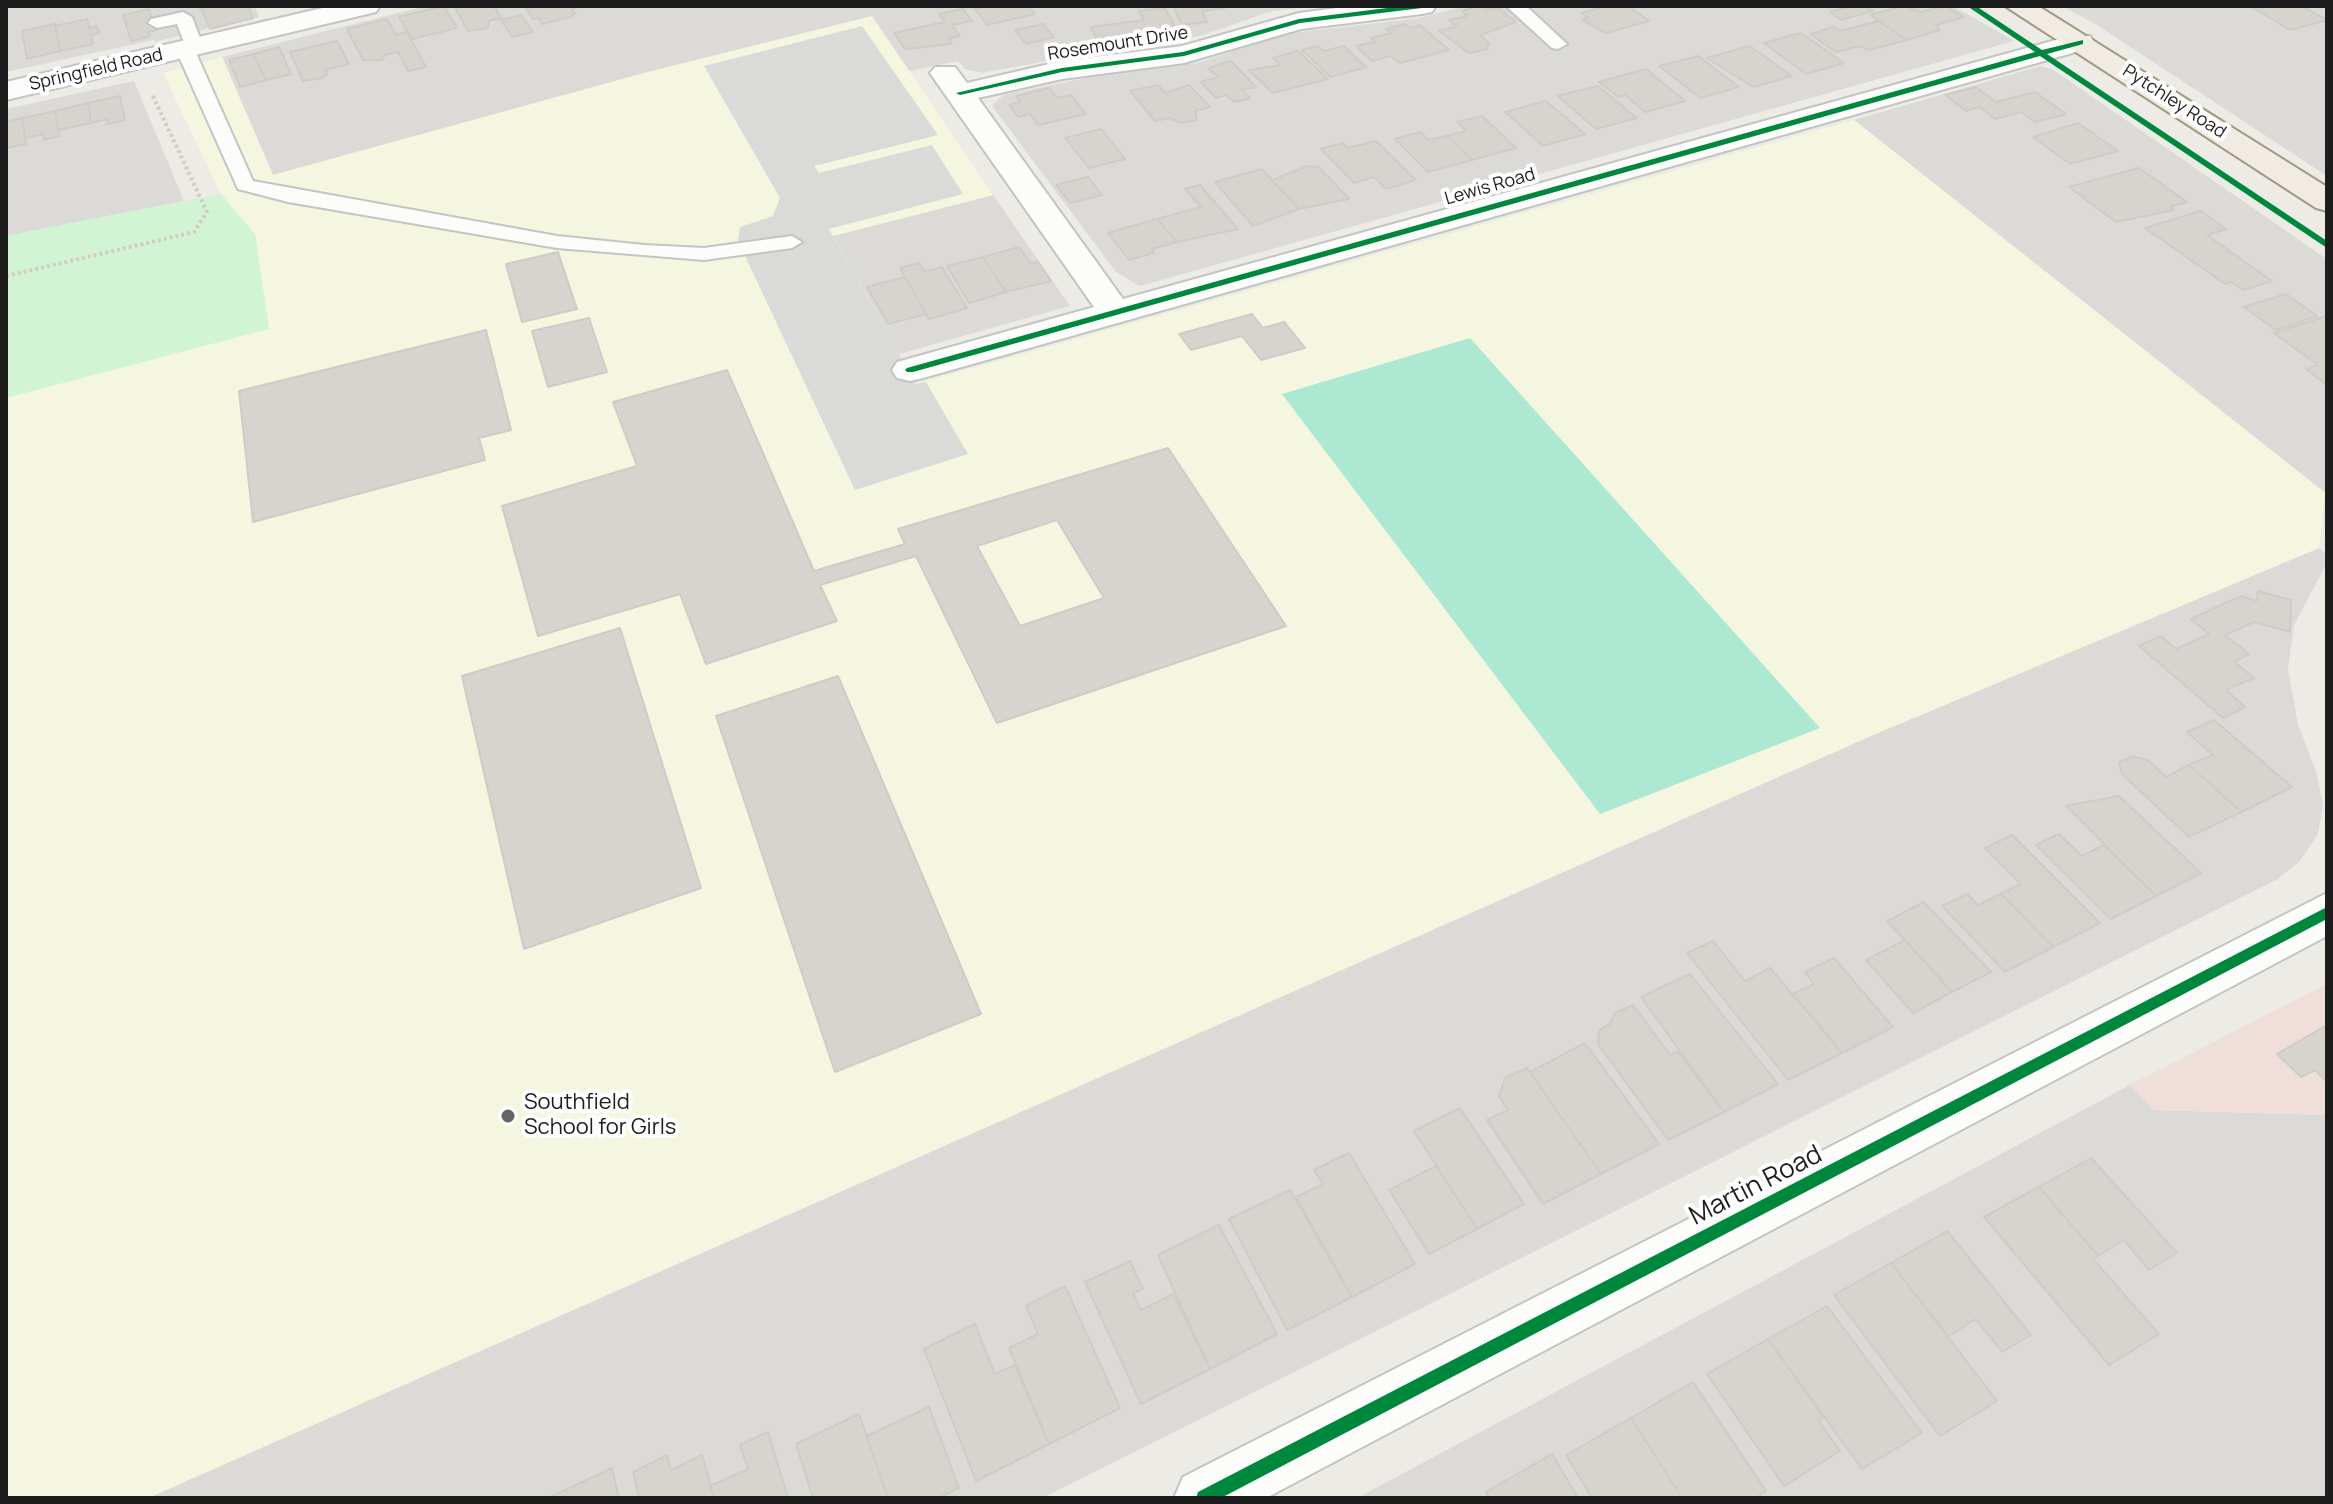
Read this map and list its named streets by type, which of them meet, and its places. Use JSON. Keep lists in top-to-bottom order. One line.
{"streets":{"main road":["Pytchley Road"],"street":["Rosemount Drive","Springfield Road","Lewis Road","Martin Road"]},"crossings":[["Rosemount Drive","Lewis Road"],["Pytchley Road","Lewis Road"]],"places":["Southfield School for Girls"]}
